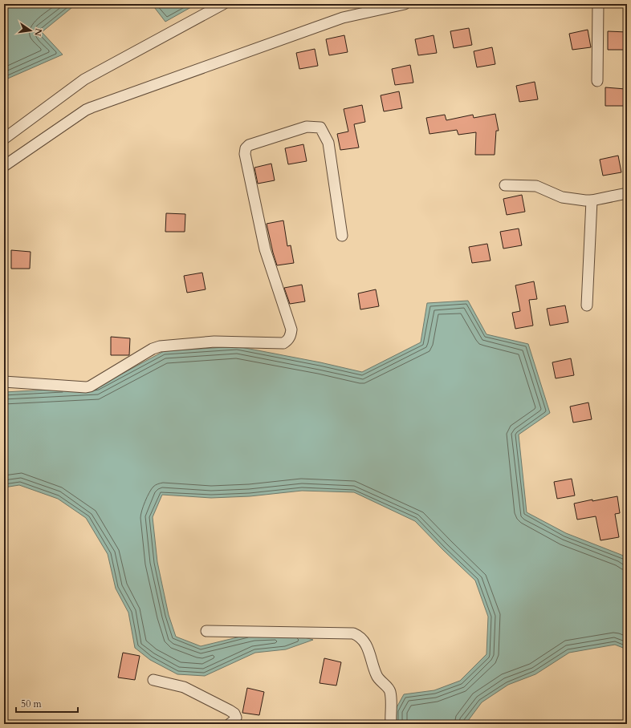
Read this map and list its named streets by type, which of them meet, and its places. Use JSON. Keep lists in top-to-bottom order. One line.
{"scale_bar":"50 m","north":"right"}
